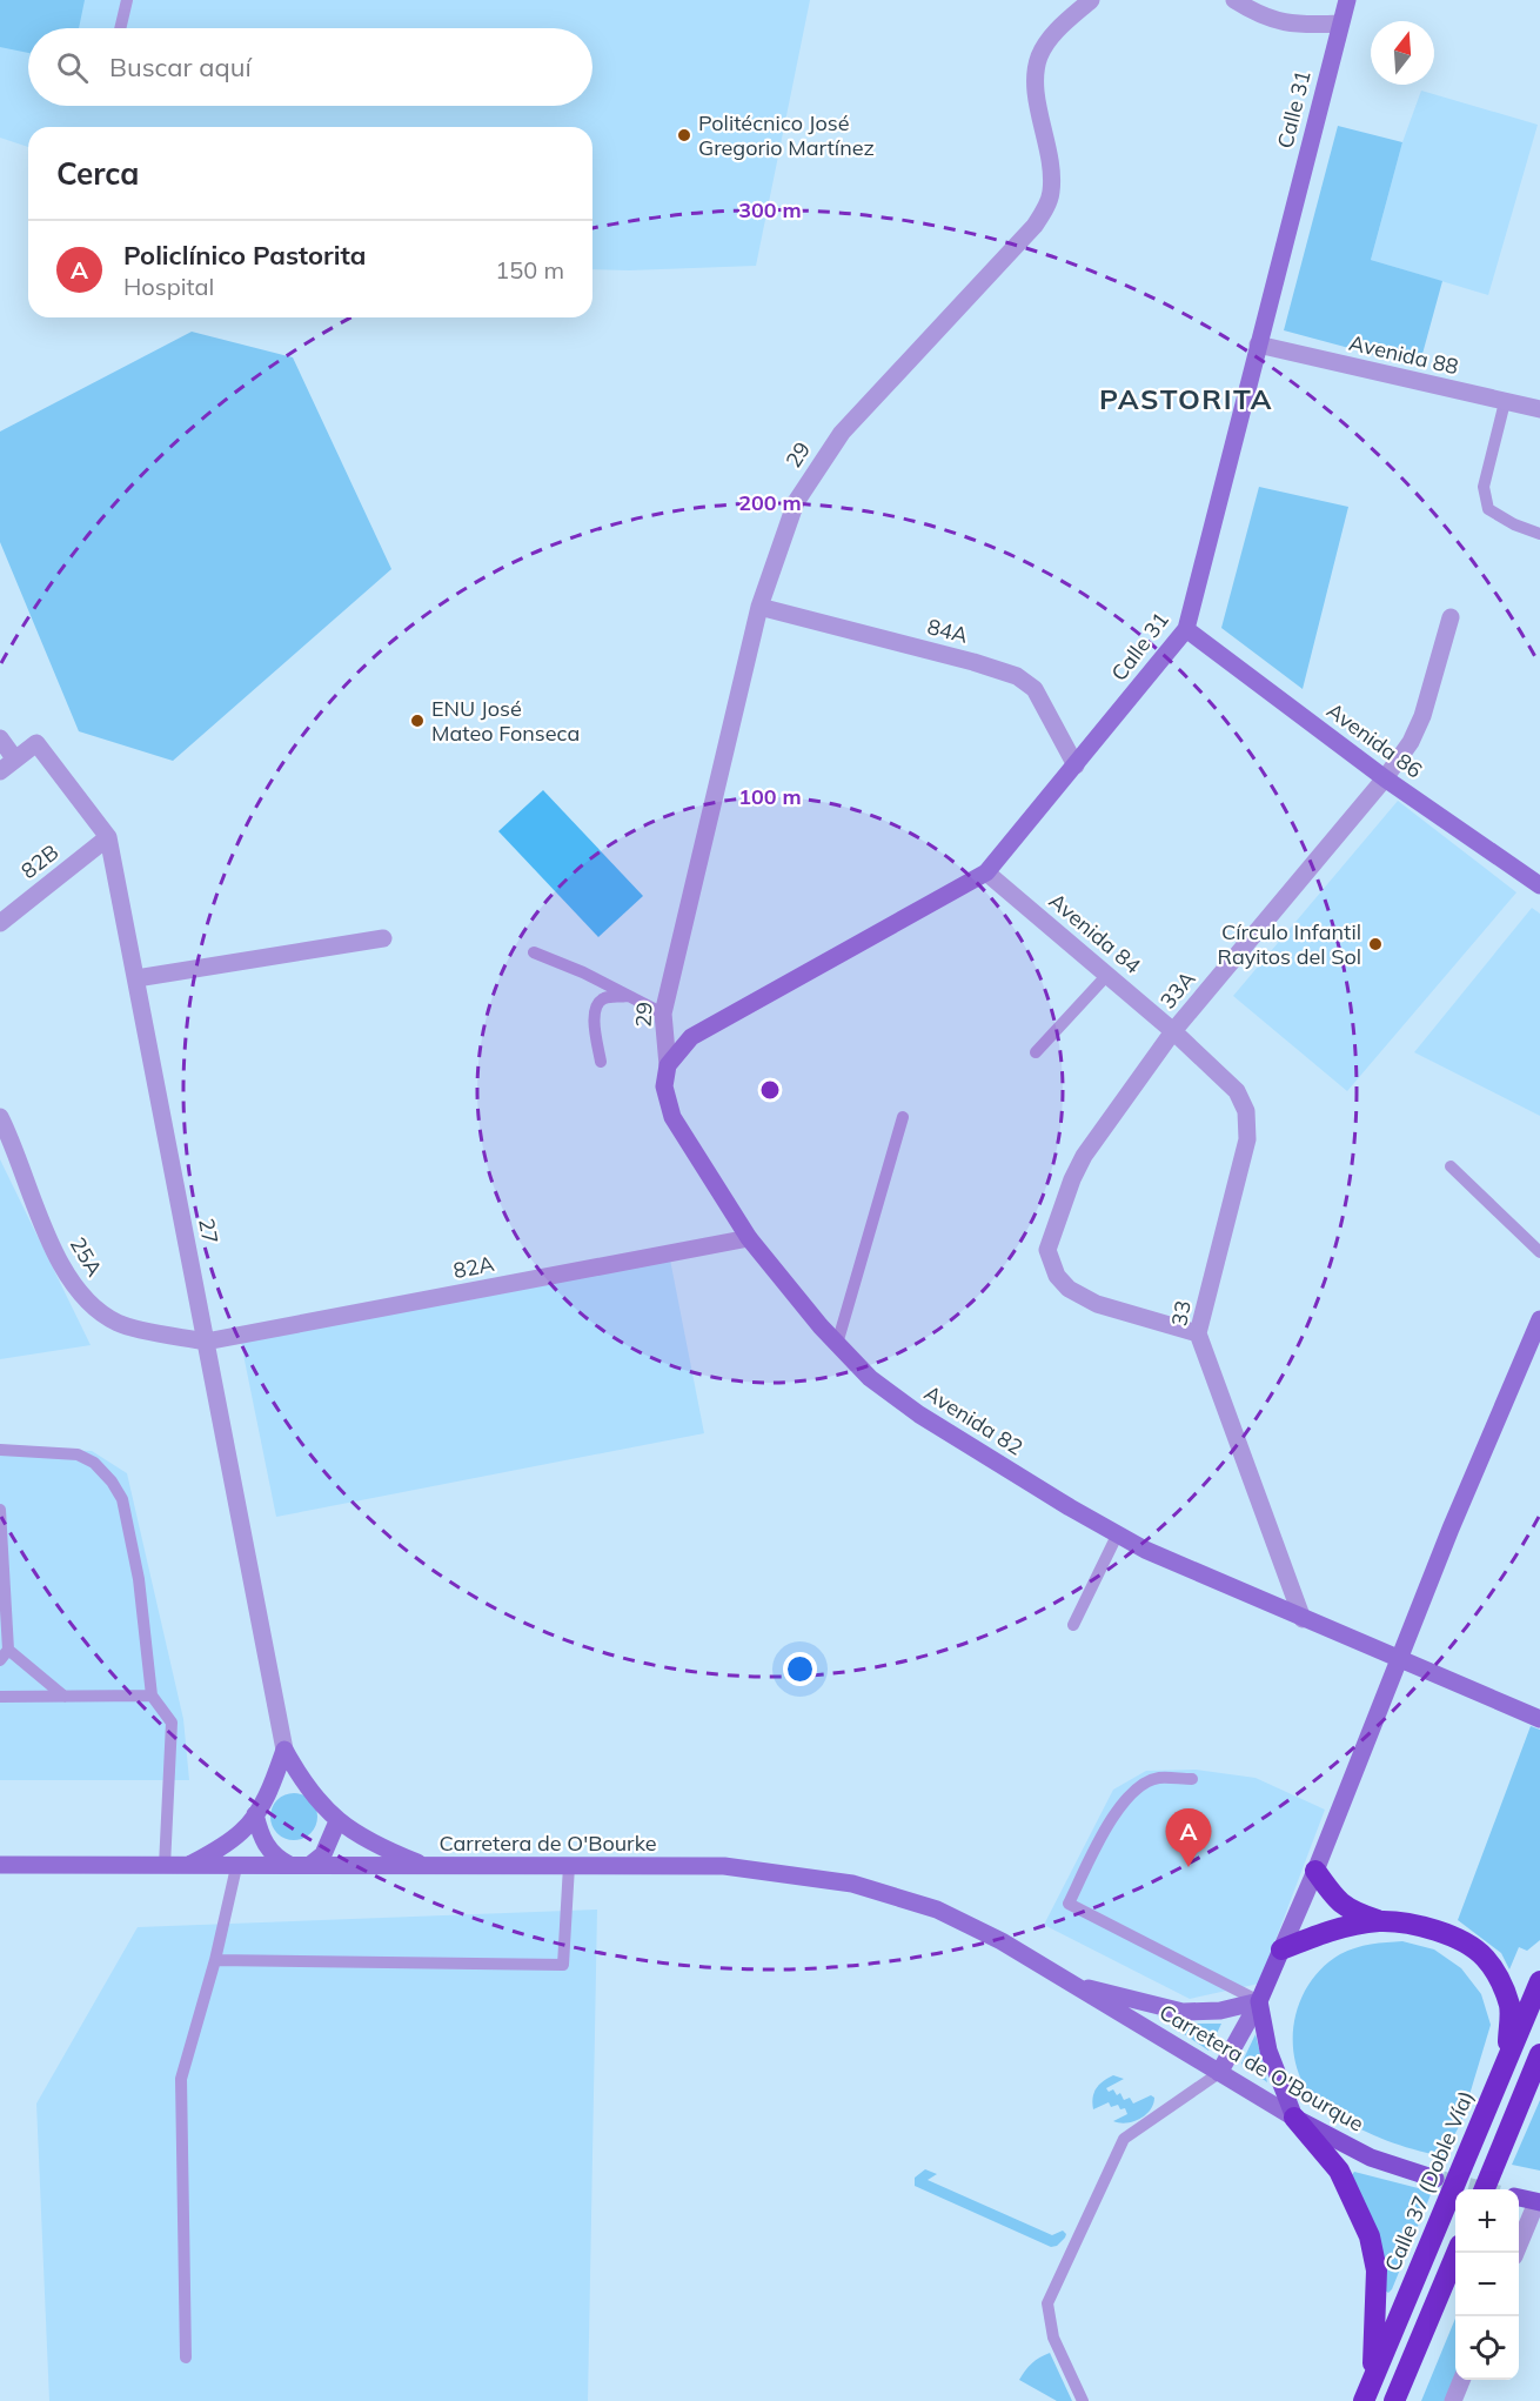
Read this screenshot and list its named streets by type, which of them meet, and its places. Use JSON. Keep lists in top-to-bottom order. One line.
{"streets":{"highway":["Calle 37 (Doble Vía)"],"main road":["Carretera de O'Bourque"],"street":["Calle 31","Avenida 88","29","84A","Avenida 86","82B","Avenida 84","33A","27","25A","82A","33","Avenida 82","Carretera de O'Bourke"]},"crossings":[["Calle 31","Avenida 88"],["Calle 31","29"],["Calle 31","84A"],["Calle 31","Avenida 86"],["Calle 31","Avenida 84"],["Calle 31","Avenida 82"],["29","84A"],["29","Avenida 82"],["Avenida 86","33A"],["82B","27"],["Avenida 84","33A"],["Avenida 84","33"],["33A","33"],["27","25A"],["27","82A"],["25A","82A"],["82A","Avenida 82"],["33","Avenida 82"],["Carretera de O'Bourke","Carretera de O'Bourque"]],"districts":["PASTORITA"],"places":["Politécnico José Gregorio Martínez","ENU José Mateo Fonseca","Círculo Infantil Rayitos del Sol"],"north":"top","page":{"search":"Buscar aquí","heading":"Cerca","list":[{"mark":"A","name":"Policlínico Pastorita","note":"Hospital","value":"150 m"}],"pins":"A","map_buttons":["+","−"]},"rings":["300 m","200 m","100 m"]}
